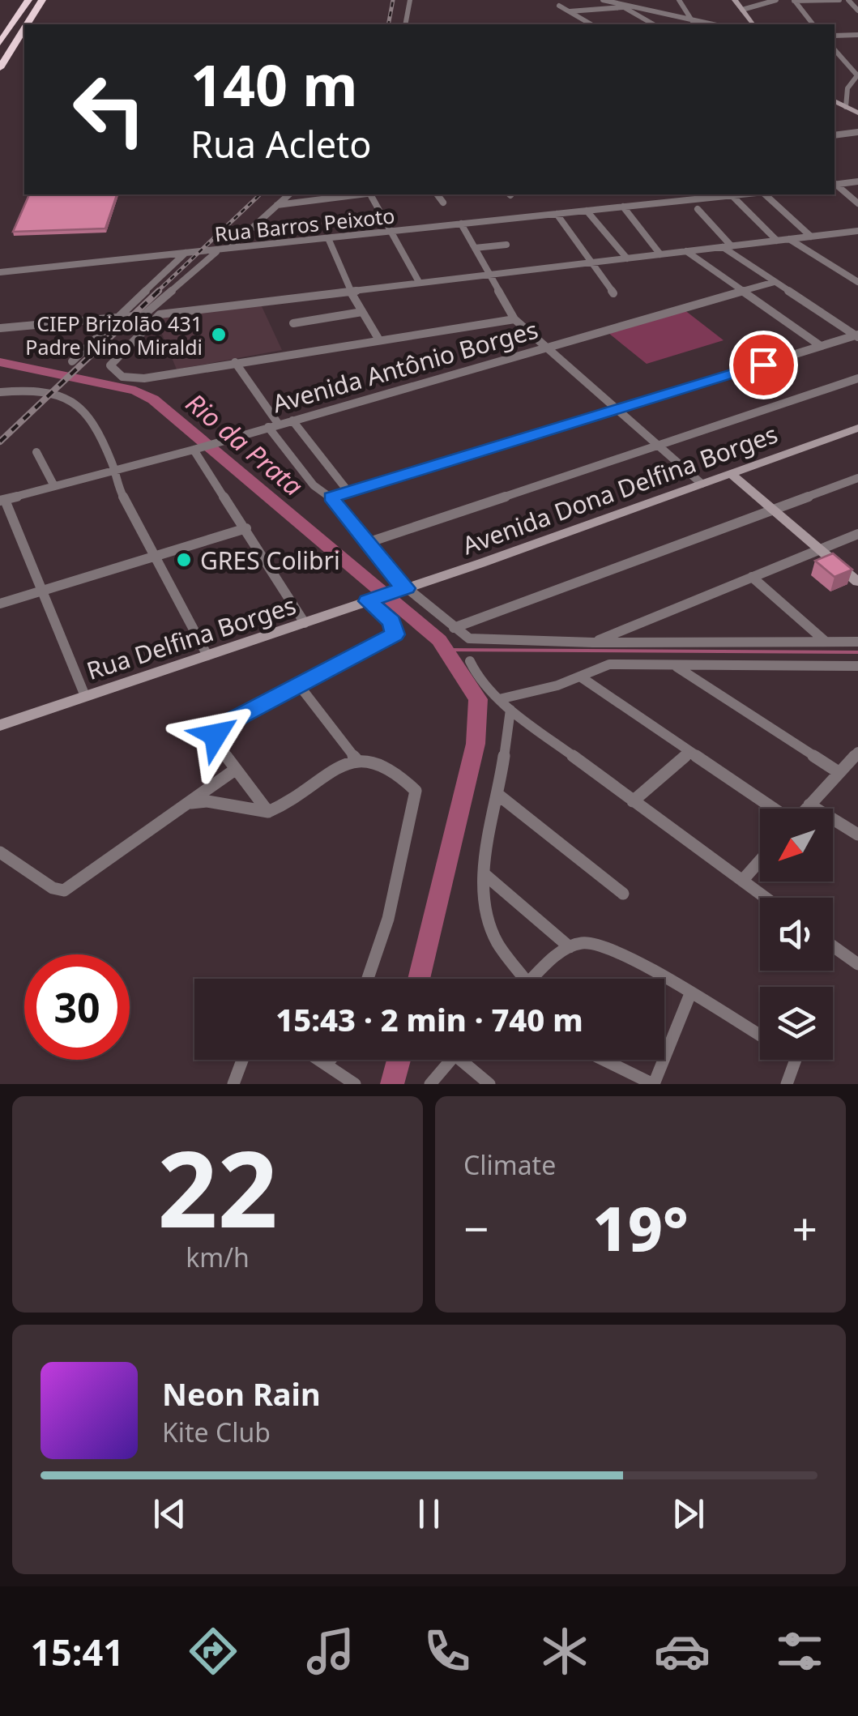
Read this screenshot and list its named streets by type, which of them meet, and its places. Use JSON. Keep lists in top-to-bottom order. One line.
{"streets":{"street":["Rua Barros Peixoto","Avenida Antônio Borges","Avenida Dona Delfina Borges","Rua Delfina Borges"]},"crossings":[["Avenida Dona Delfina Borges","Rua Delfina Borges"]],"water":["Rio da Prata"],"places":["CIEP Brizolão 431 Padre Nino Miraldi","GRES Colibri"],"north":"bottom left","page":{"turn":["140 m","Rua Acleto"],"limit":"30","trip":"15:43 · 2 min · 740 m","tile":[["22","km/h"],"Climate"],"heat":["−","19°","+"],"song":["Neon Rain","Kite Club"],"tabs":"15:41"}}
